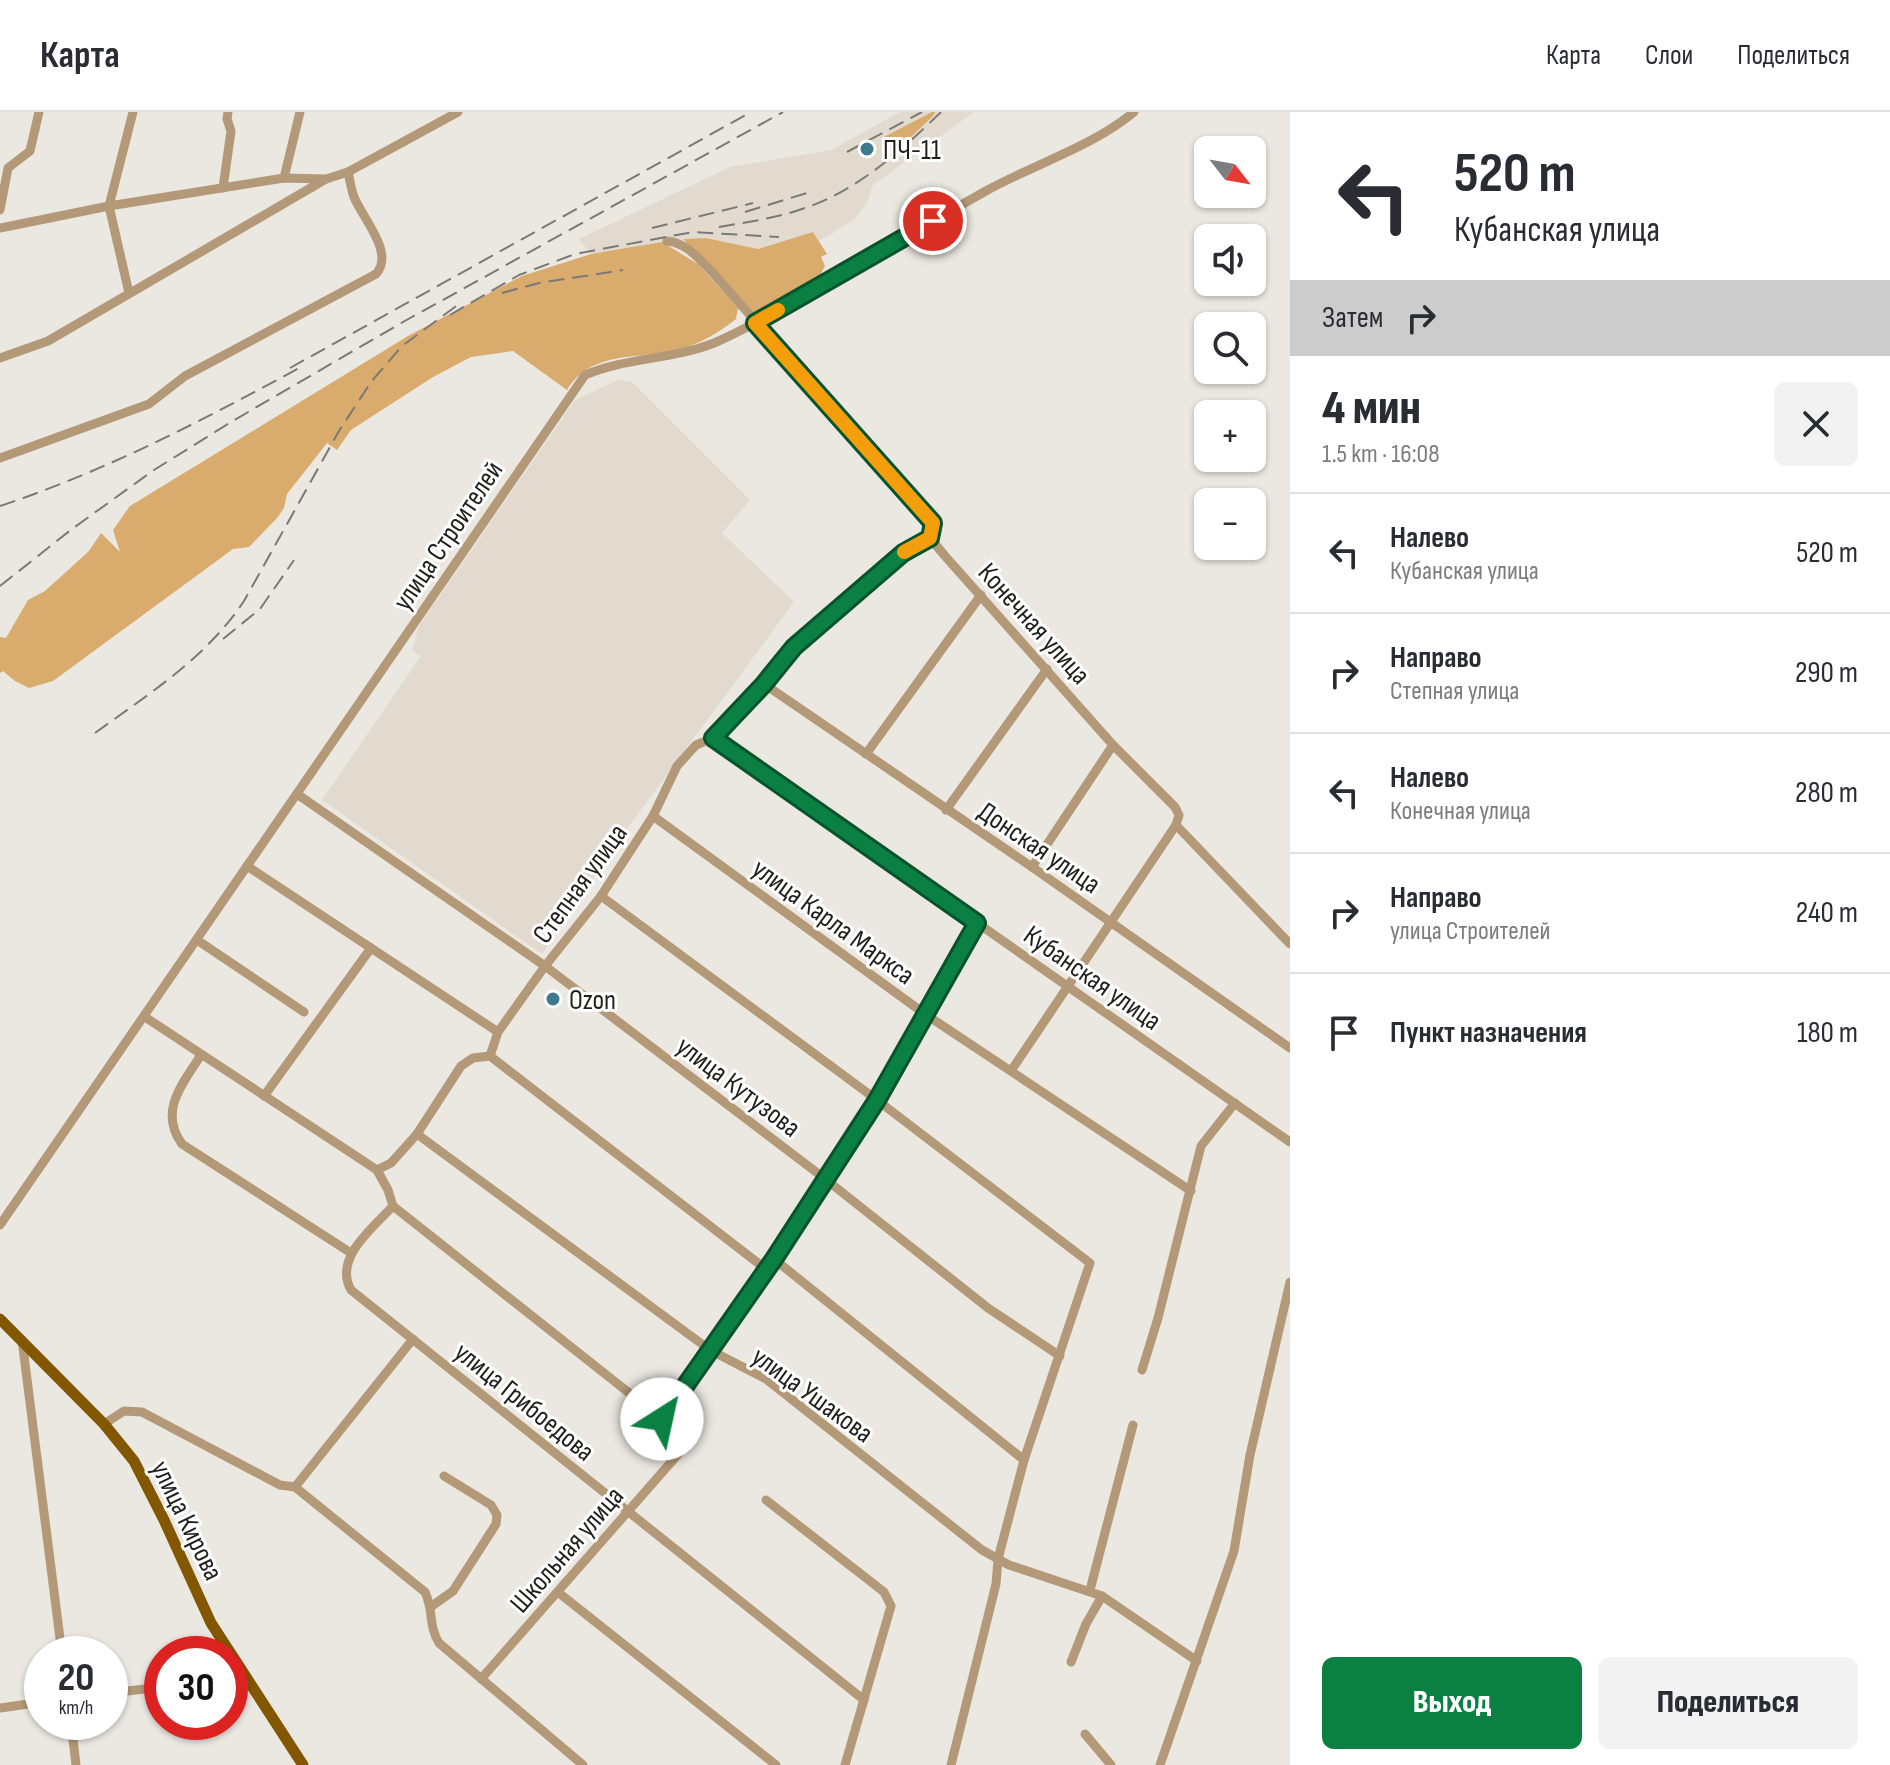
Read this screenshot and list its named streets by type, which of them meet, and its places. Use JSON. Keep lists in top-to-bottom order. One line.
{"streets":{"main road":["улица Кирова"],"street":["улица Строителей","Конечная улица","Донская улица","Степная улица","улица Карла Маркса","Кубанская улица","улица Кутузова","улица Ушакова","улица Грибоедова","Школьная улица"]},"crossings":[["улица Строителей","Конечная улица"],["улица Строителей","улица Кутузова"],["Конечная улица","Степная улица"],["Донская улица","Степная улица"],["Степная улица","улица Карла Маркса"],["Степная улица","Кубанская улица"],["Степная улица","улица Кутузова"],["улица Грибоедова","Школьная улица"]],"places":["ПЧ-11","Ozon"],"north":"bottom right","page":{"header":"Карта","nav":["Карта","Слои","Поделиться"],"turn":["520 m","Кубанская улица"],"map_buttons":["+","−"],"then":"Затем","heading":["4 мин","1.5 km · 16:08"],"list":[{"name":"Налево","note":"Кубанская улица","value":"520 m"},{"name":"Направо","note":"Степная улица","value":"290 m"},{"name":"Налево","note":"Конечная улица","value":"280 m"},{"name":"Направо","note":"улица Строителей","value":"240 m"},{"name":"Пункт назначения","value":"180 m"}],"speed":"20 km/h","limit":"30","buttons":["Выход","Поделиться"]}}
